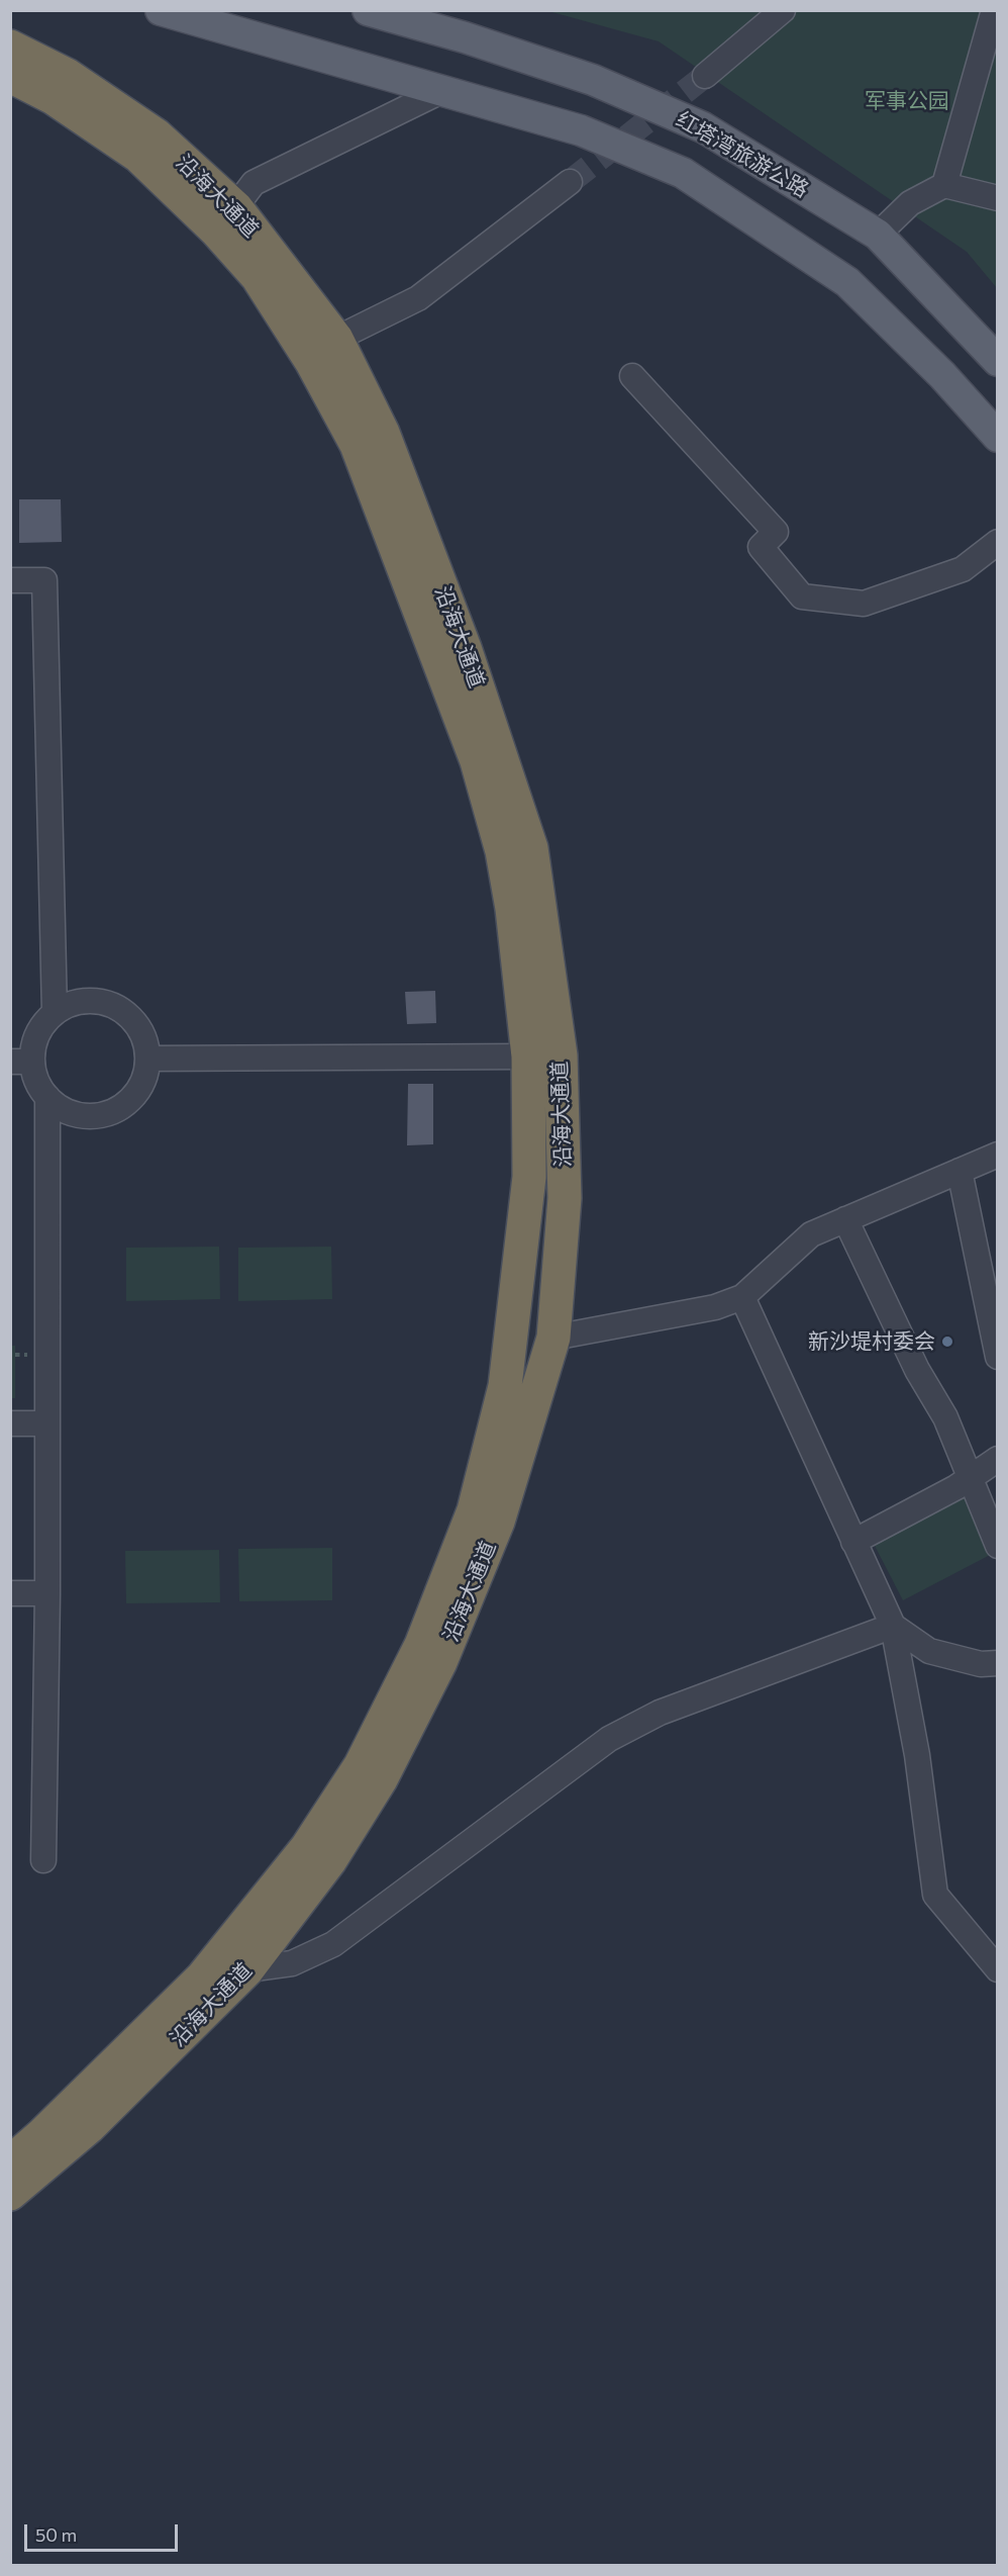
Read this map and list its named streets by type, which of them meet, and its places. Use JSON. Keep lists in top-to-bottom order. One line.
{"streets":{"highway":["沿海大通道"],"main road":["红塔湾旅游公路"]},"parks":["军事公园"],"places":["新沙堤村委会"],"scale_bar":"50 m"}
